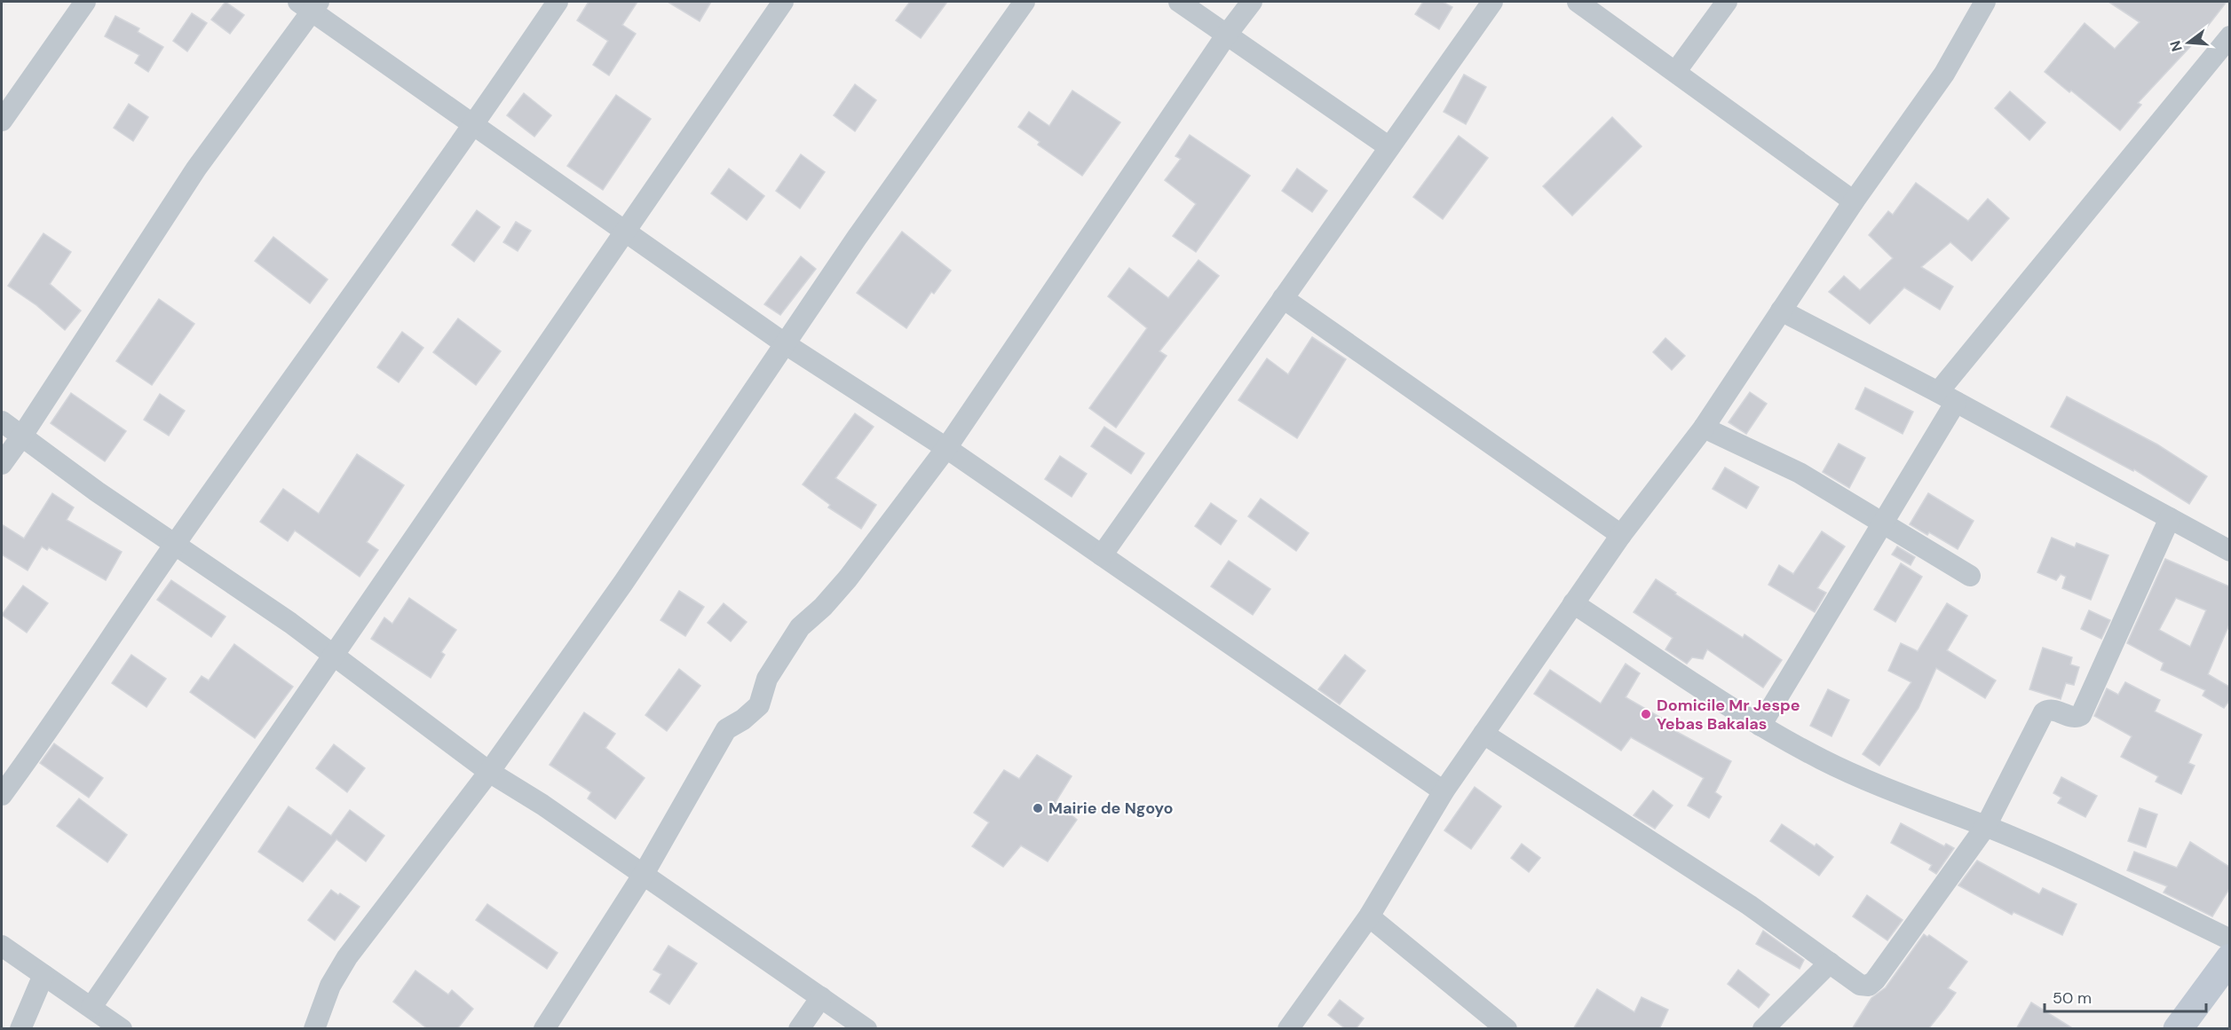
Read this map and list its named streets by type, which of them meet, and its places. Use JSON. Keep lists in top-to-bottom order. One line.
{"places":["Domicile Mr Jespe Yebas Bakalas","Mairie de Ngoyo"],"scale_bar":"50 m","north":"left"}
